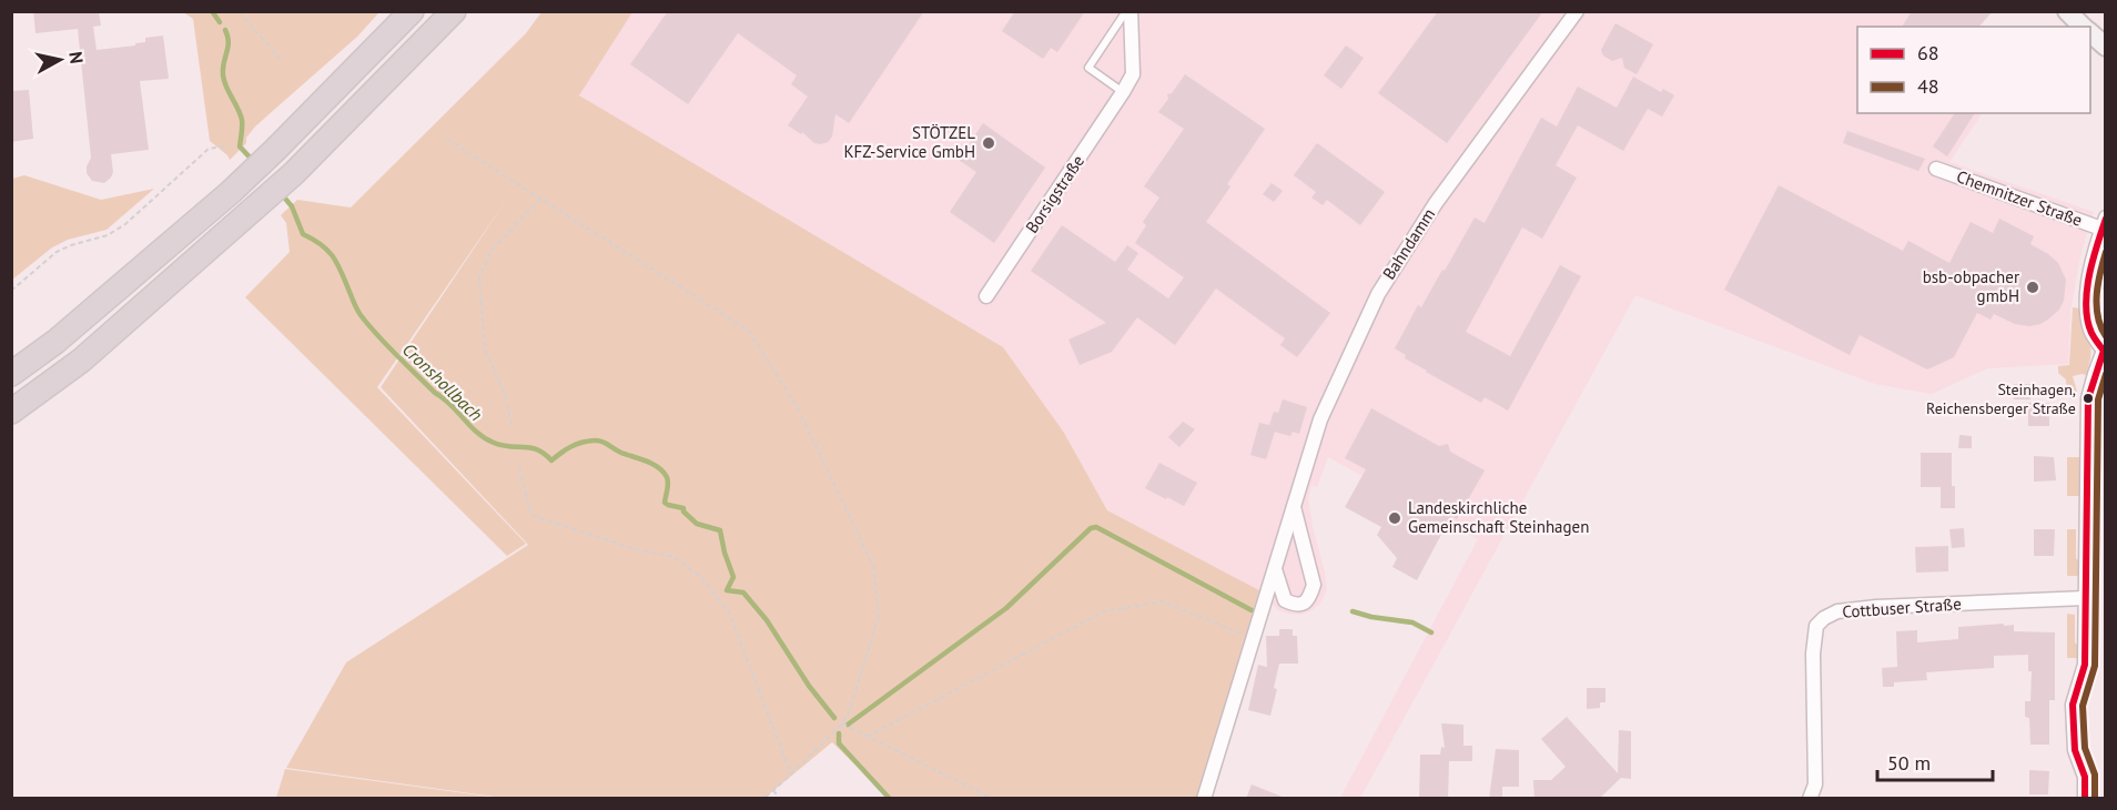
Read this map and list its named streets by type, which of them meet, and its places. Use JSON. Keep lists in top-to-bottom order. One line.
{"streets":{"street":["Borsigstraße","Chemnitzer Straße","Bahndamm","Cottbuser Straße"]},"water":["Cronshollbach"],"places":["STÖTZEL KFZ-Service GmbH","bsb-obpacher gmbH","Steinhagen, Reichensberger Straße","Landeskirchliche Gemeinschaft Steinhagen"],"lines":["transit line 68","transit line 48"],"legend":["68","48"],"scale_bar":"50 m","north":"right"}
